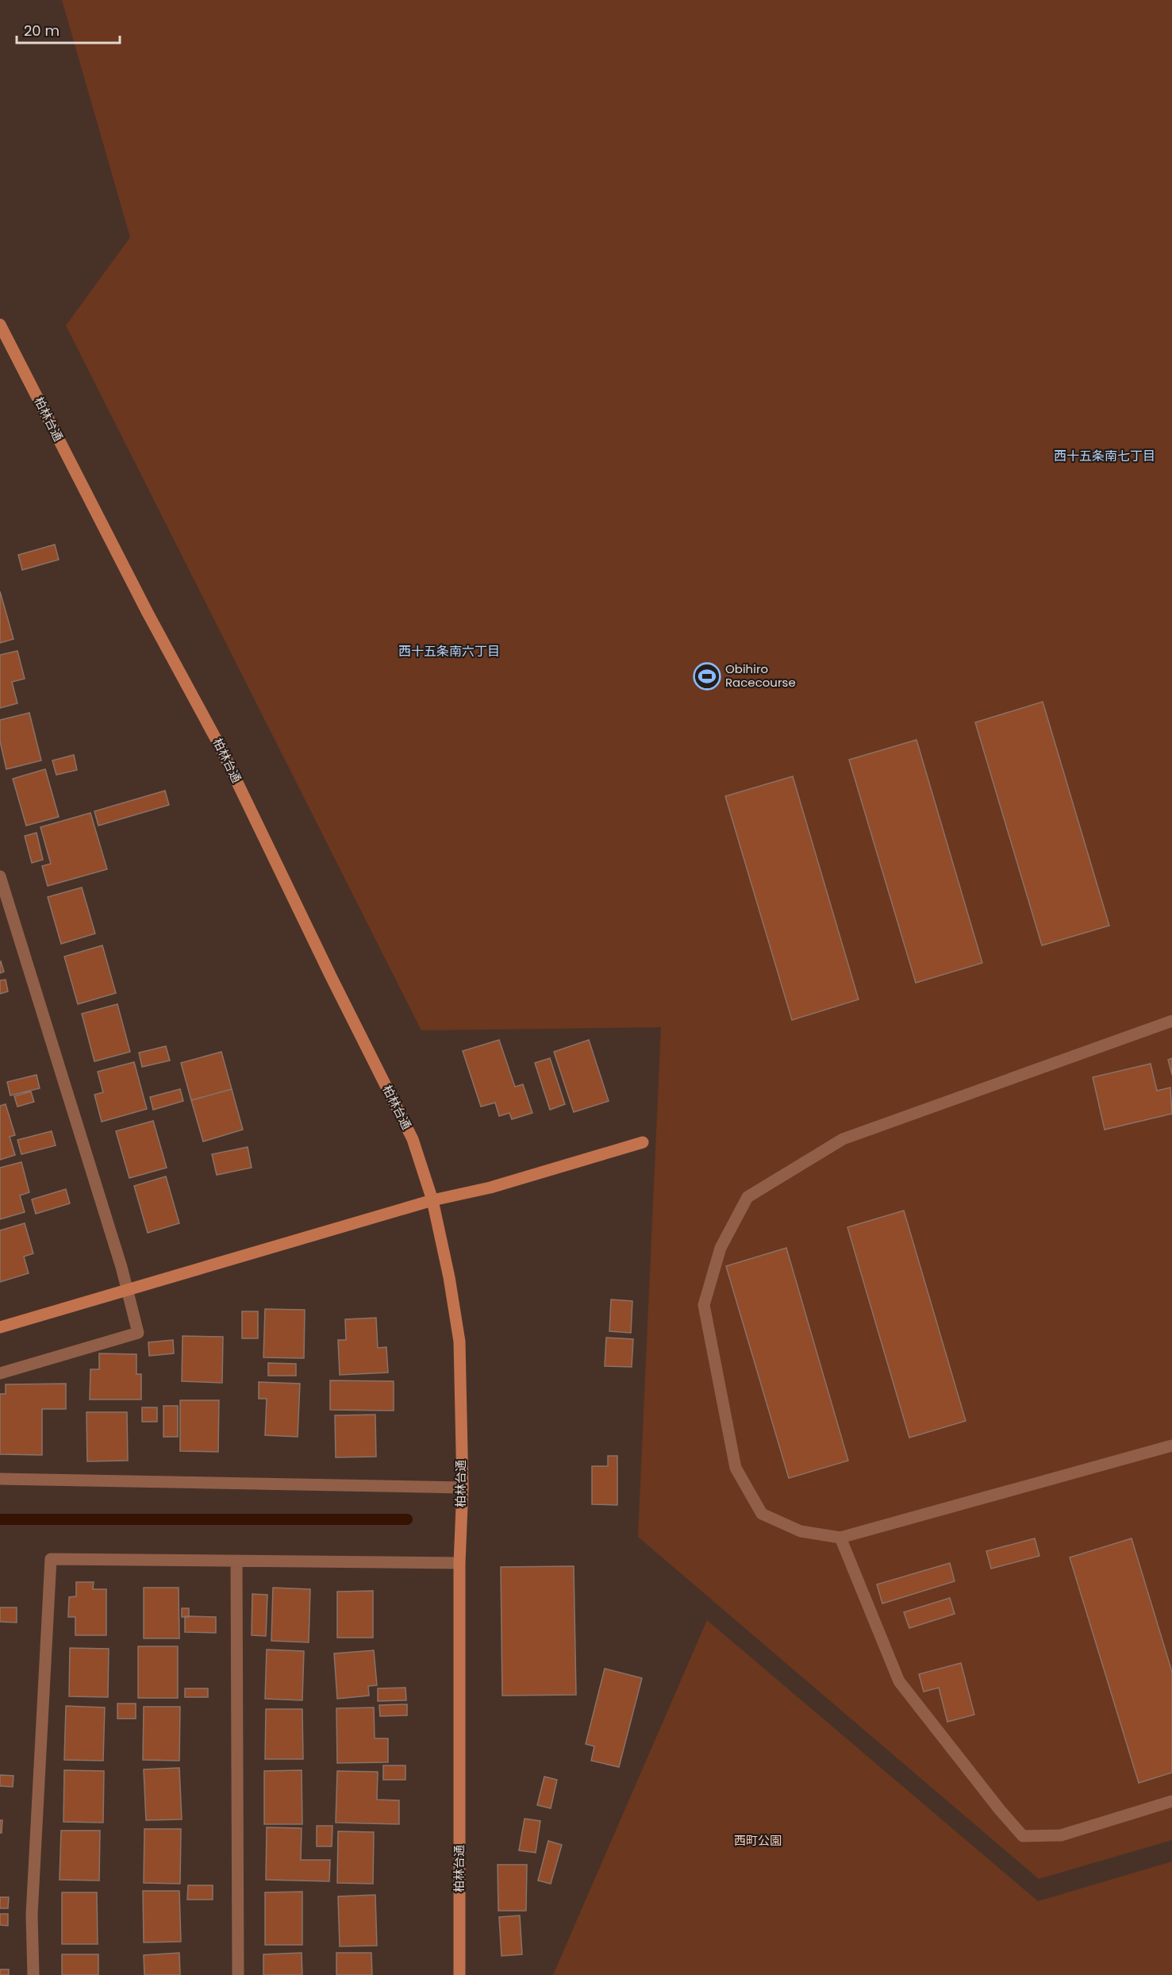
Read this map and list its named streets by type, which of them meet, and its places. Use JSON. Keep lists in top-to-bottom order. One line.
{"streets":{"street":["柏林台通"]},"districts":["西十五条南七丁目","西十五条南六丁目"],"parks":["西町公園"],"places":{"sports":["Obihiro Racecourse"]},"scale_bar":"20 m"}
